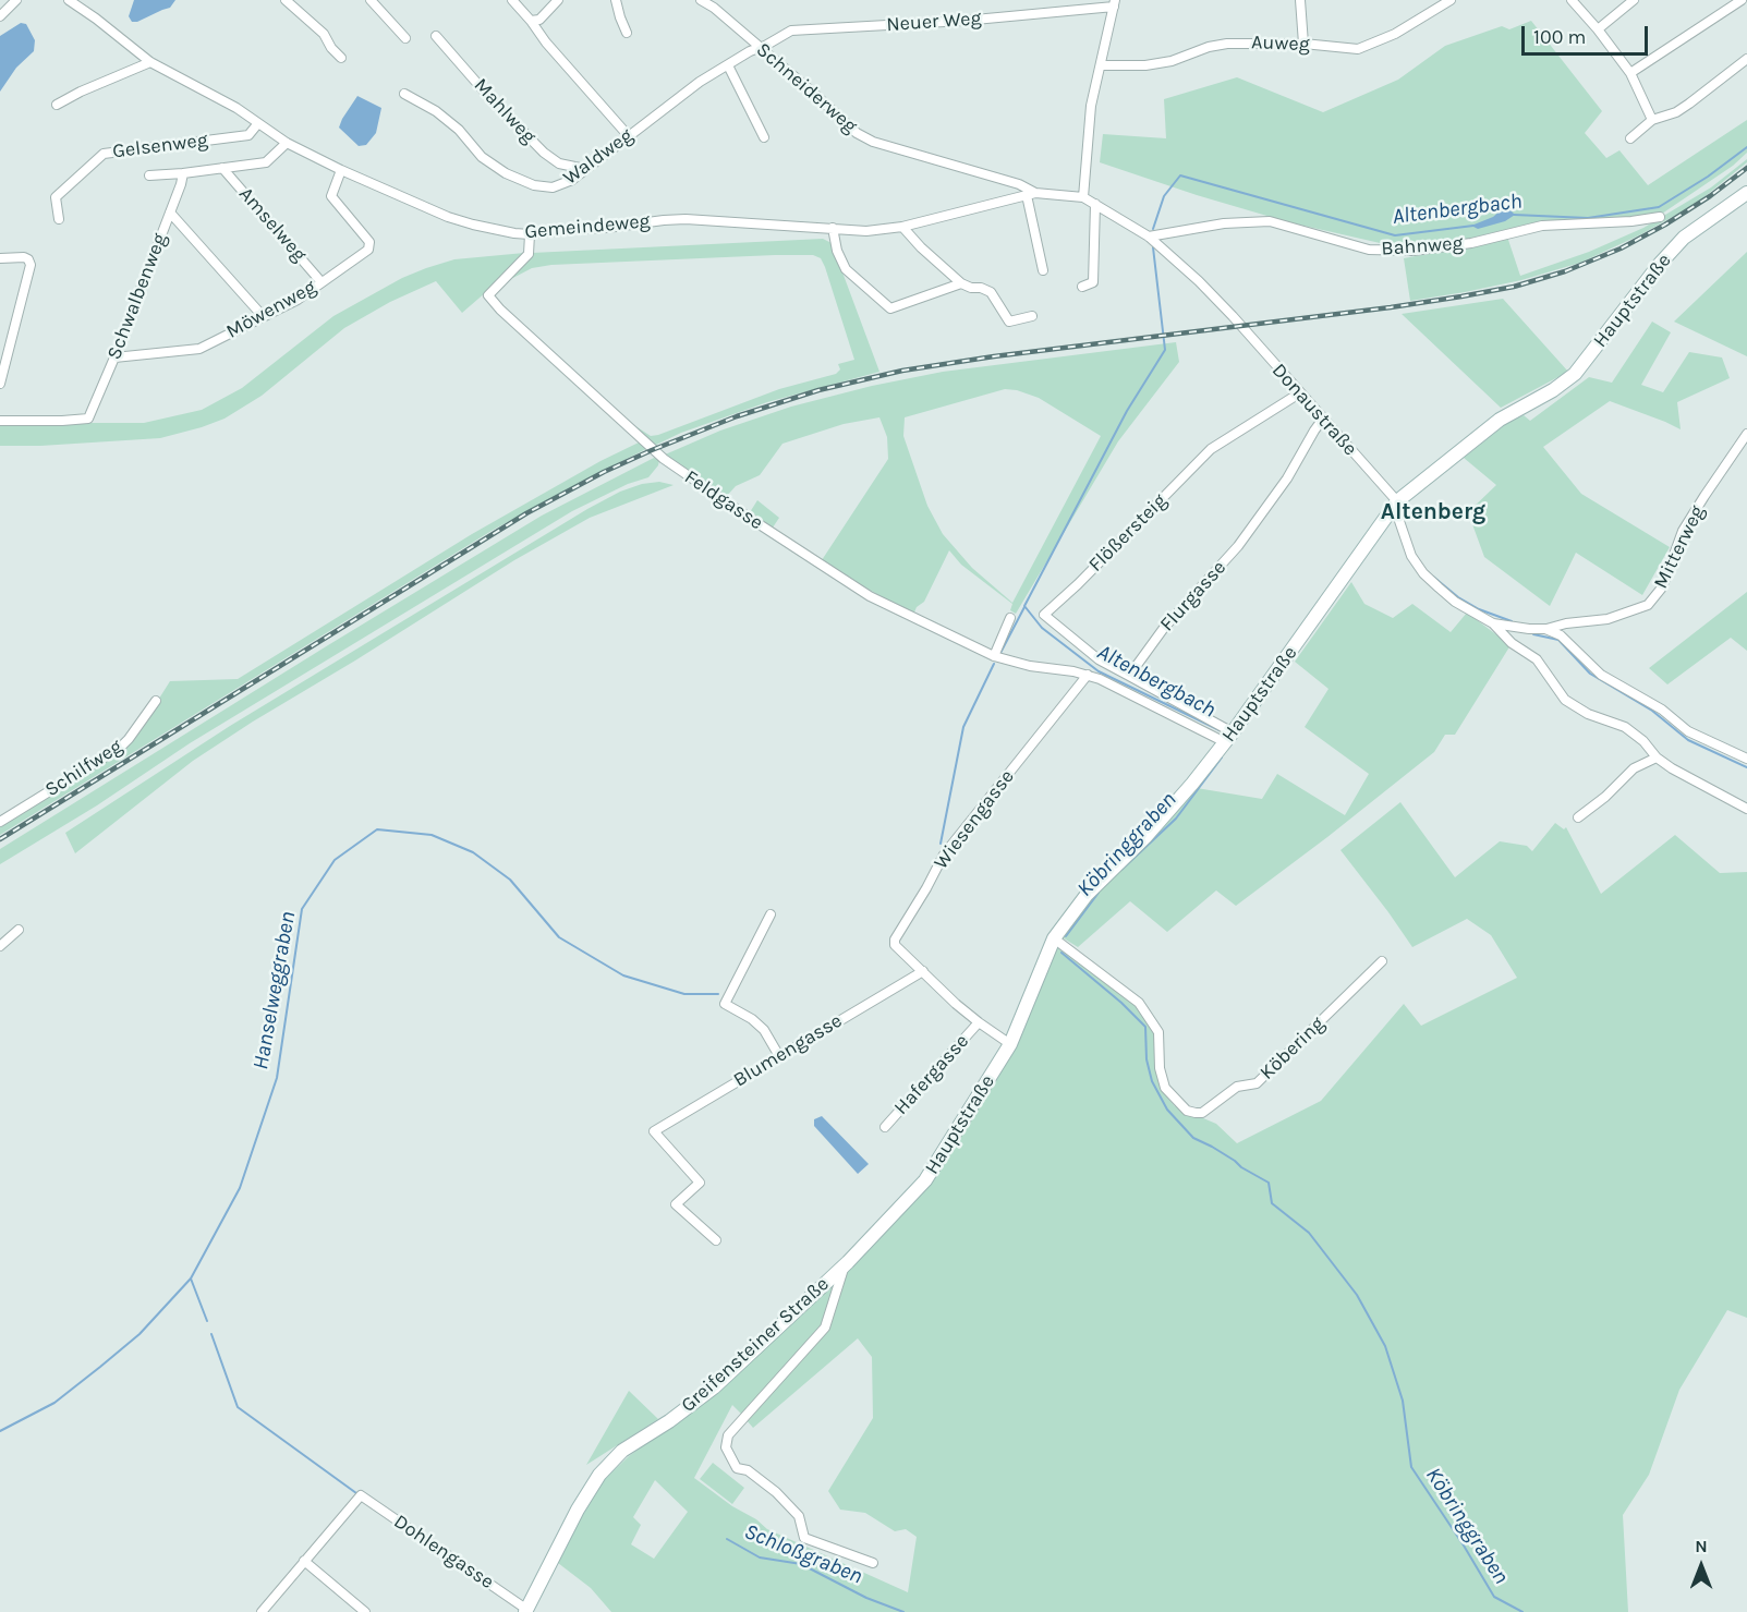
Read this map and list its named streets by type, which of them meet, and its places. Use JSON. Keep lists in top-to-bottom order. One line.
{"streets":{"main road":["Hauptstraße","Greifensteiner Straße"],"street":["Neuer Weg","Auweg","Schneiderweg","Mahlweg","Gelsenweg","Waldweg","Amselweg","Gemeindeweg","Bahnweg","Schwalbenweg","Möwenweg","Donaustraße","Feldgasse","Flößersteig","Mitterweg","Flurgasse","Schilfweg","Wiesengasse","Köbering","Blumengasse","Hafergasse","Dohlengasse"]},"crossings":[["Neuer Weg","Schneiderweg"],["Neuer Weg","Waldweg"],["Schneiderweg","Waldweg"],["Schneiderweg","Gemeindeweg"],["Mahlweg","Waldweg"],["Gelsenweg","Gemeindeweg"],["Amselweg","Möwenweg"],["Gemeindeweg","Bahnweg"],["Gemeindeweg","Möwenweg"],["Gemeindeweg","Donaustraße"],["Gemeindeweg","Feldgasse"],["Bahnweg","Donaustraße"],["Schwalbenweg","Möwenweg"],["Hauptstraße","Donaustraße"],["Hauptstraße","Feldgasse"],["Hauptstraße","Wiesengasse"],["Hauptstraße","Köbering"],["Hauptstraße","Greifensteiner Straße"],["Donaustraße","Flößersteig"],["Donaustraße","Flurgasse"],["Feldgasse","Wiesengasse"],["Flößersteig","Flurgasse"],["Wiesengasse","Blumengasse"],["Wiesengasse","Hafergasse"],["Greifensteiner Straße","Dohlengasse"]],"districts":["Altenberg"],"water":["Altenbergbach","Köbringgraben","Hanselweggraben","Schloßgraben"],"scale_bar":"100 m","north":"top"}
